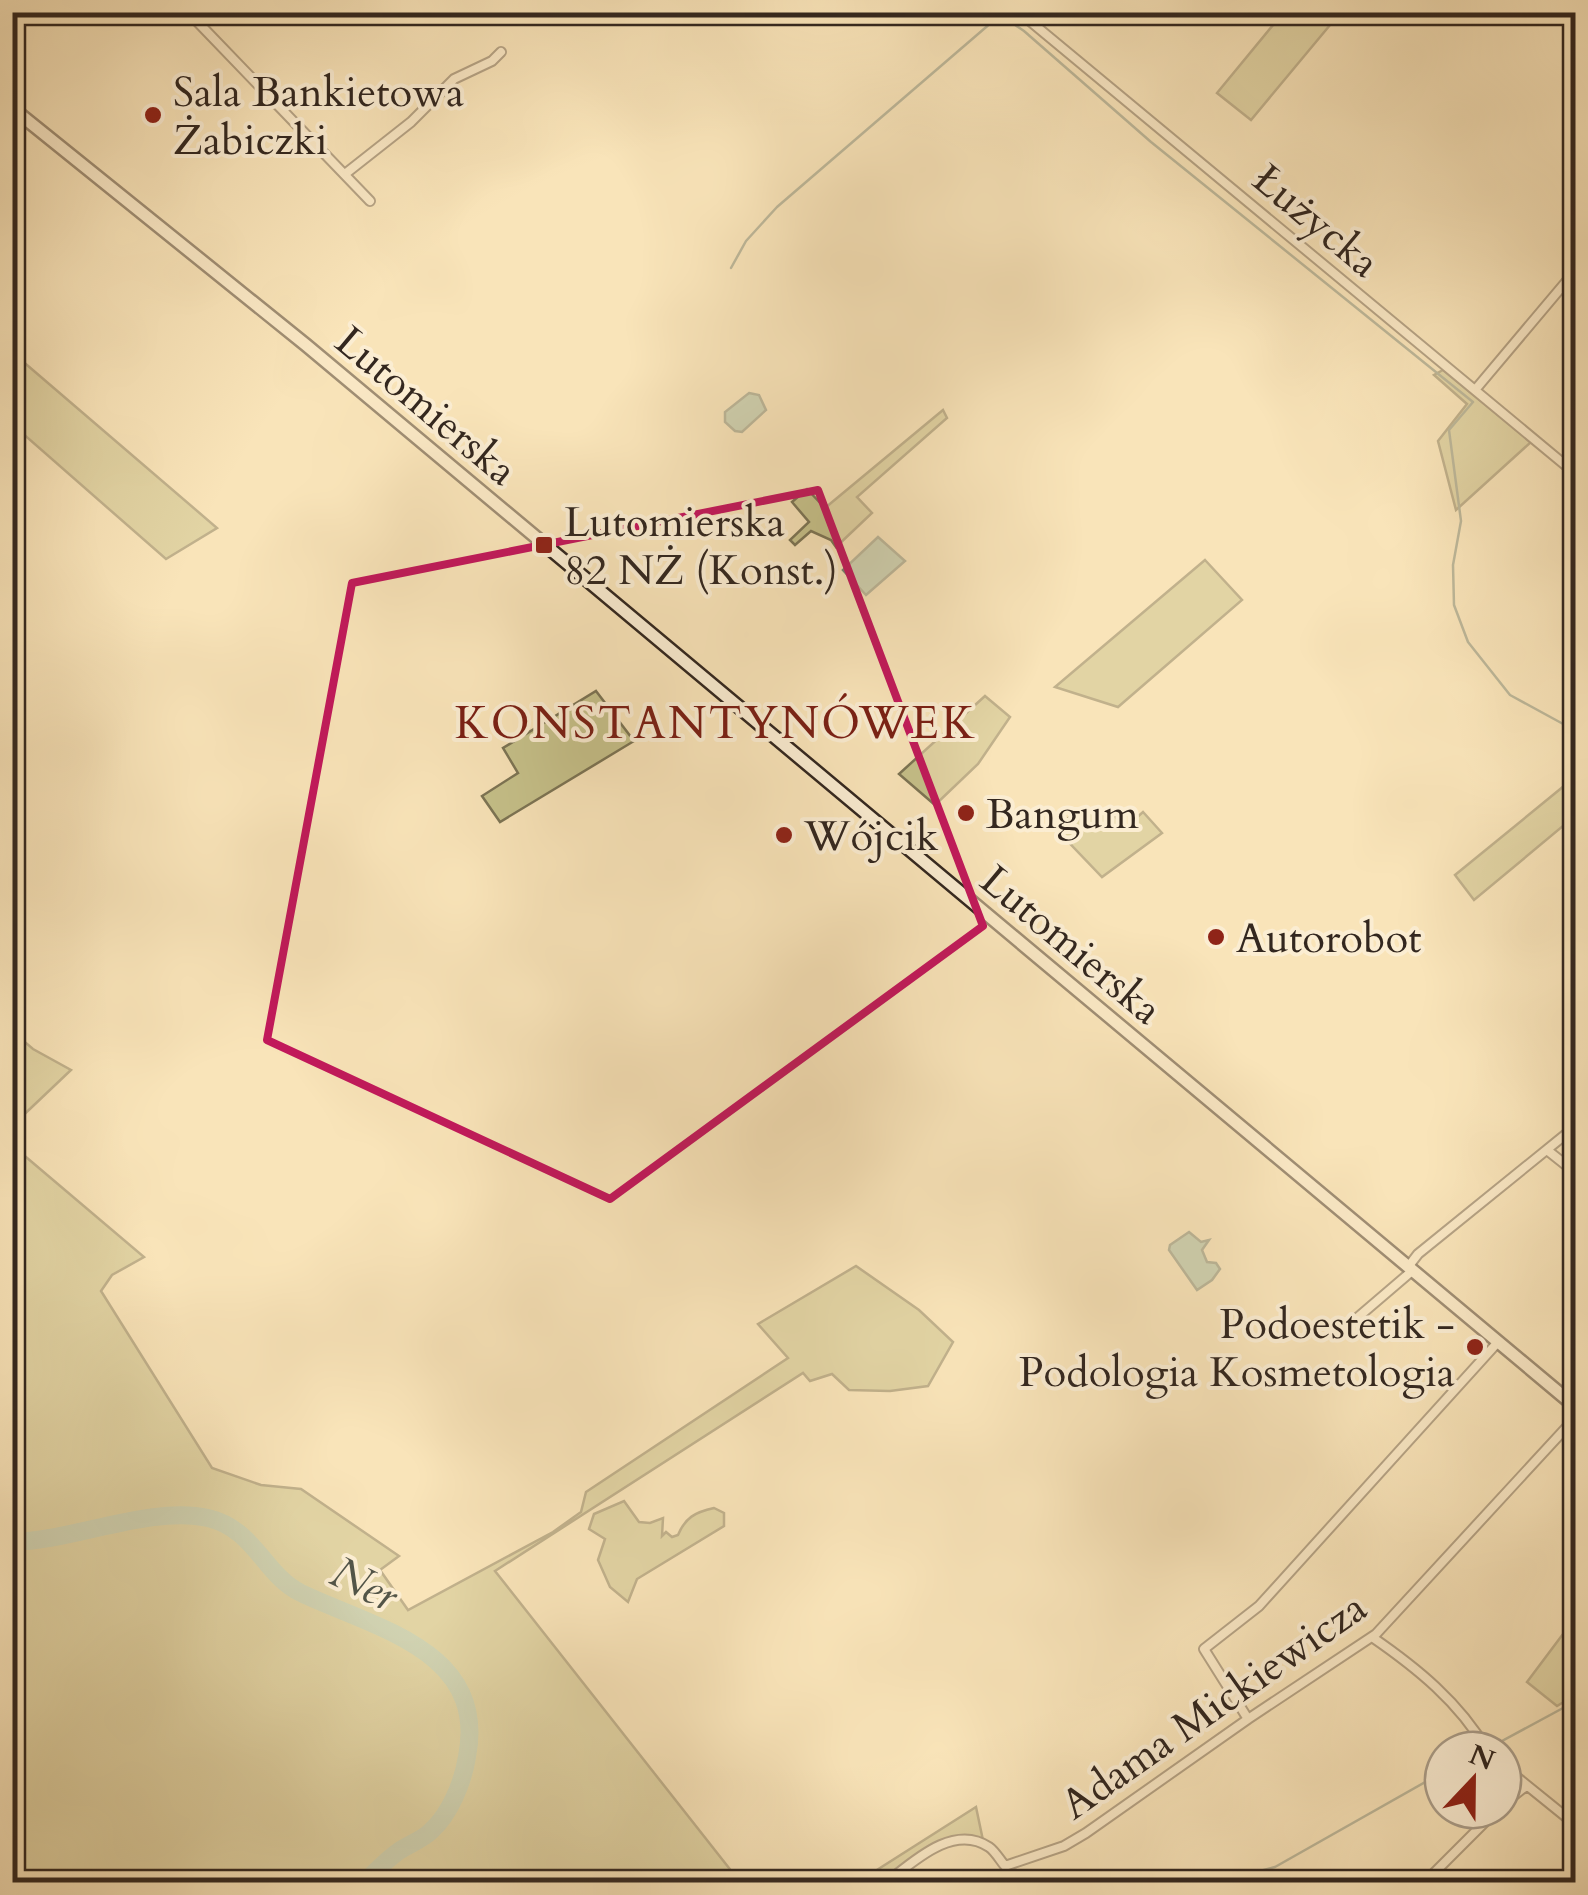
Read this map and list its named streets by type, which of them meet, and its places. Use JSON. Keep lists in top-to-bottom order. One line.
{"streets":{"main road":["Lutomierska"],"street":["Łużycka","Adama Mickiewicza"]},"districts":["KONSTANTYNÓWEK"],"water":["Ner"],"places":{"other":["Sala Bankietowa Żabiczki","Bangum","Wójcik","Autorobot","Podoestetik - Podologia Kosmetologia"],"transit":["Lutomierska 82 NŻ (Konst.)"]},"north":"top"}
